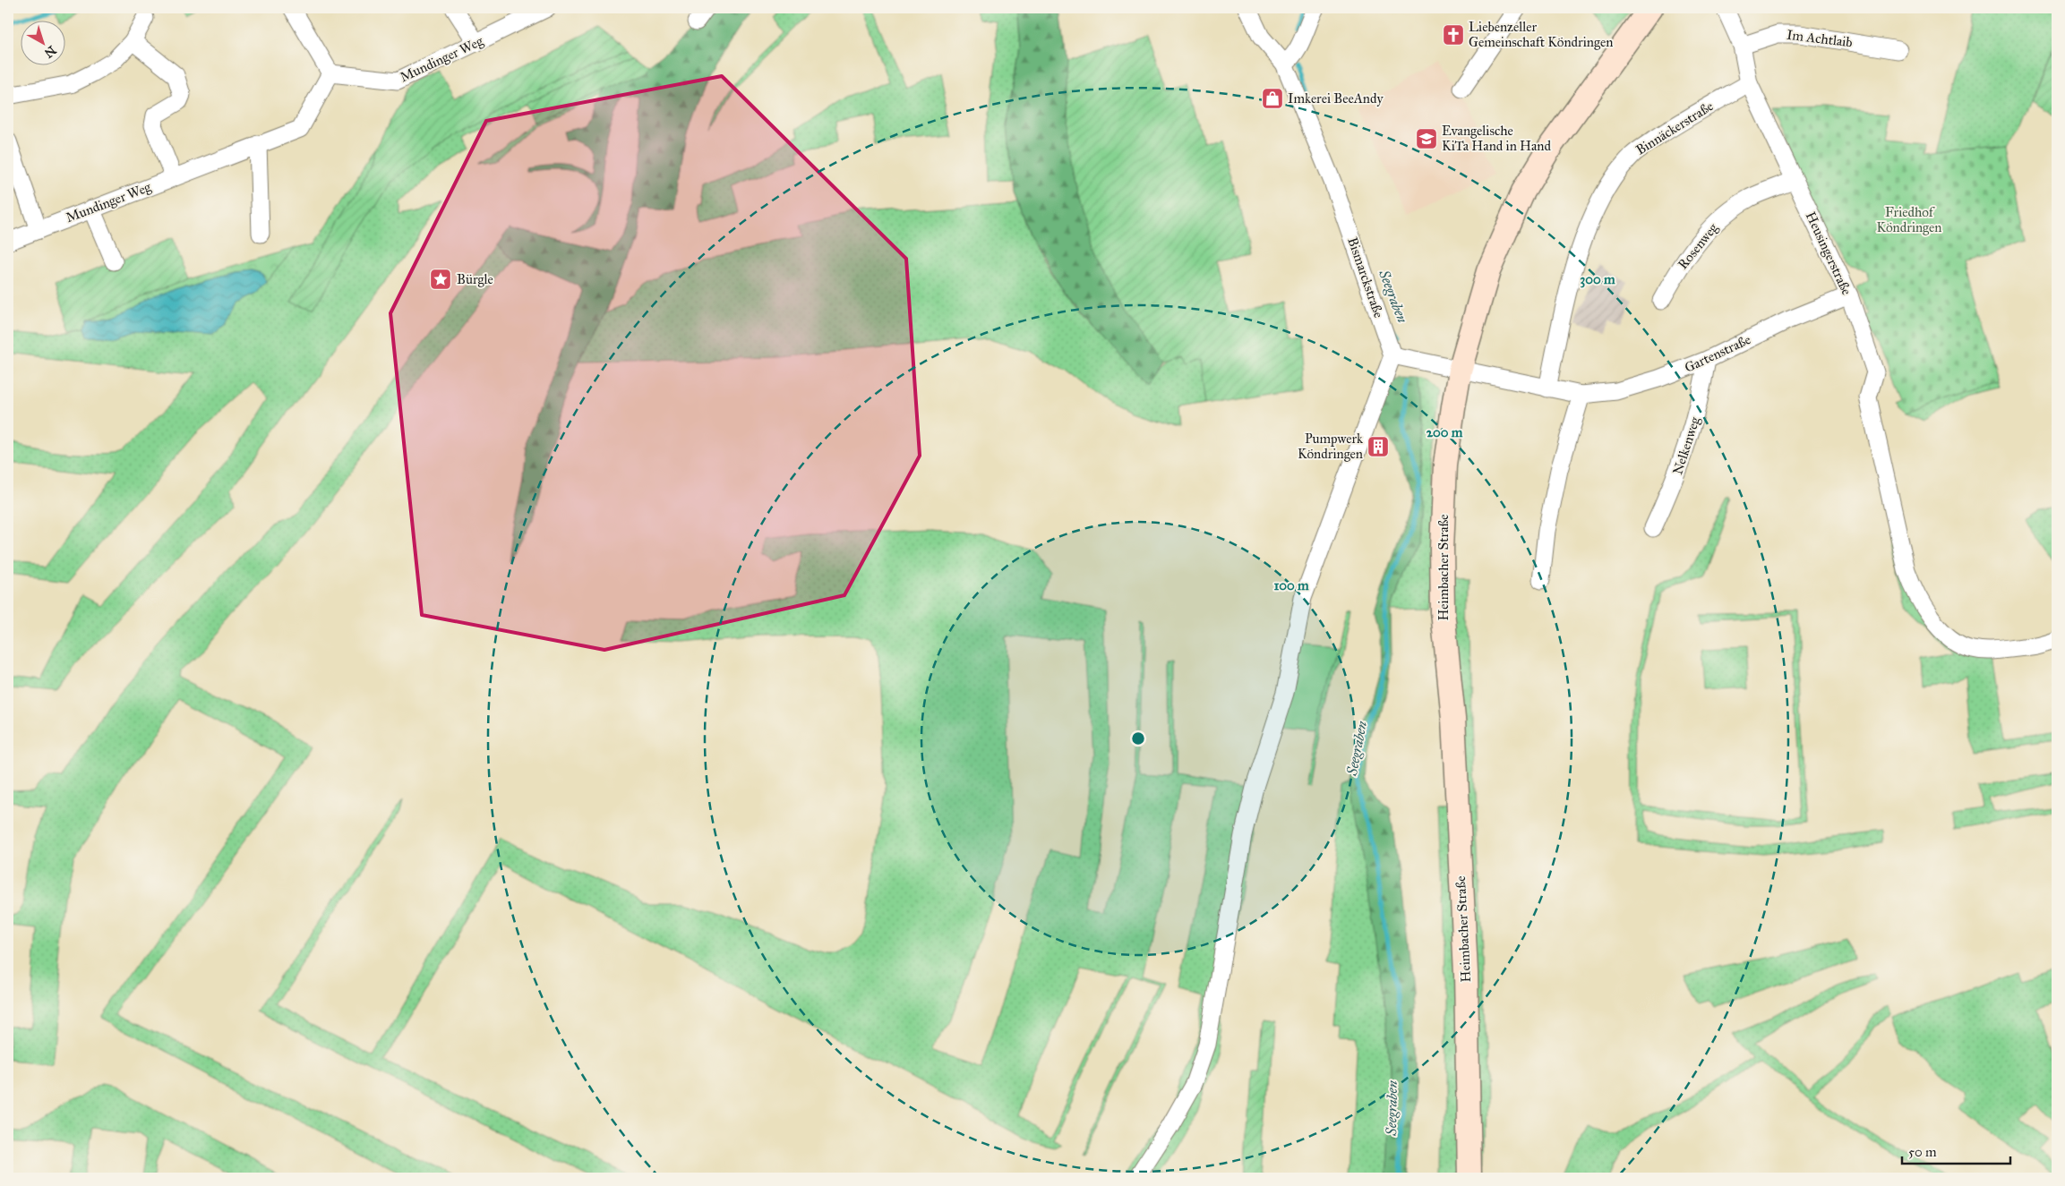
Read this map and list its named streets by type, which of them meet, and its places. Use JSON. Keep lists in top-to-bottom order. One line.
{"streets":{"street":["Im Achtlaib","Mundinger Weg","Binnäckerstraße","Rosenweg","Heusingerstraße","Bismarckstraße","Gartenstraße","Nelkenweg","Heimbacher Straße"]},"crossings":[["Im Achtlaib","Heusingerstraße"],["Binnäckerstraße","Heusingerstraße"],["Binnäckerstraße","Gartenstraße"],["Rosenweg","Heusingerstraße"],["Heusingerstraße","Gartenstraße"],["Bismarckstraße","Gartenstraße"],["Gartenstraße","Nelkenweg"],["Gartenstraße","Heimbacher Straße"]],"water":["Seegraben"],"parks":["Friedhof Köndringen"],"places":{"church":["Liebenzeller Gemeinschaft Köndringen"],"shop":["Imkerei BeeAndy"],"school or university":["Evangelische KiTa Hand in Hand"],"place":["Bürgle"],"building":["Pumpwerk Köndringen"]},"scale_bar":"50 m","north":"bottom right","rings":["300 m","200 m","100 m"]}
